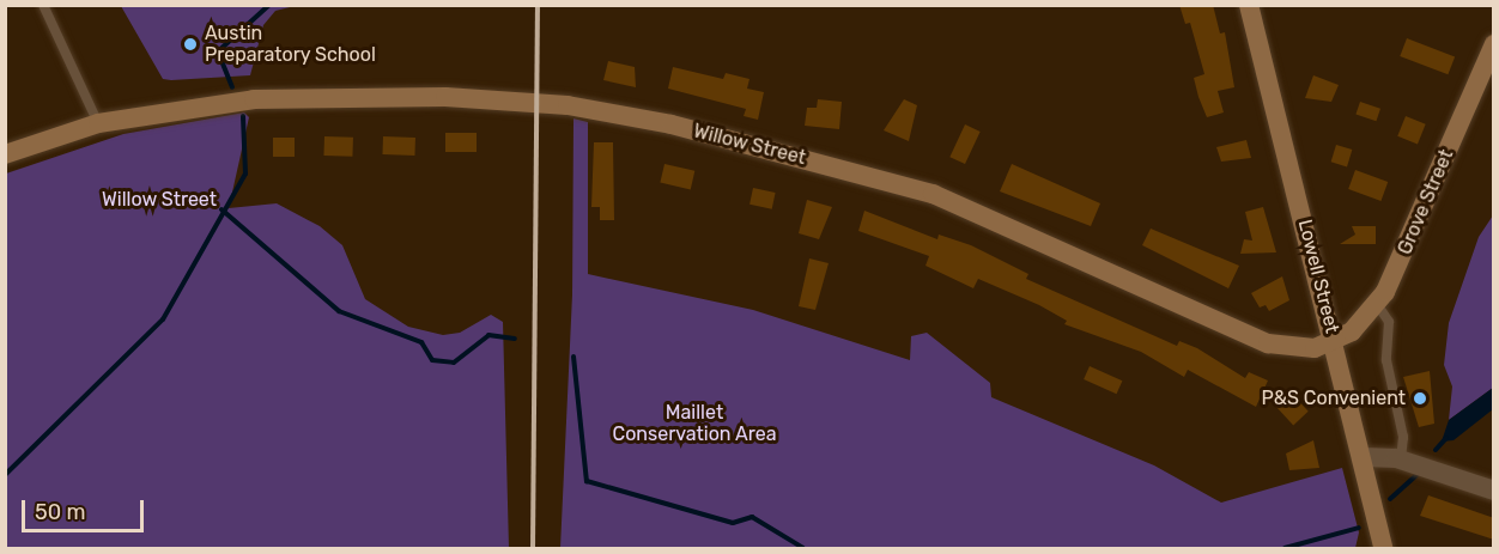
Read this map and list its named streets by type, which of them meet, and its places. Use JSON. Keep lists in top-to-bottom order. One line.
{"streets":{"main road":["Willow Street","Grove Street","Lowell Street"]},"crossings":[["Willow Street","Grove Street"],["Willow Street","Lowell Street"],["Grove Street","Lowell Street"]],"parks":["Willow Street","Maillet Conservation Area"],"places":["Austin Preparatory School","P&S Convenient"],"scale_bar":"50 m"}
